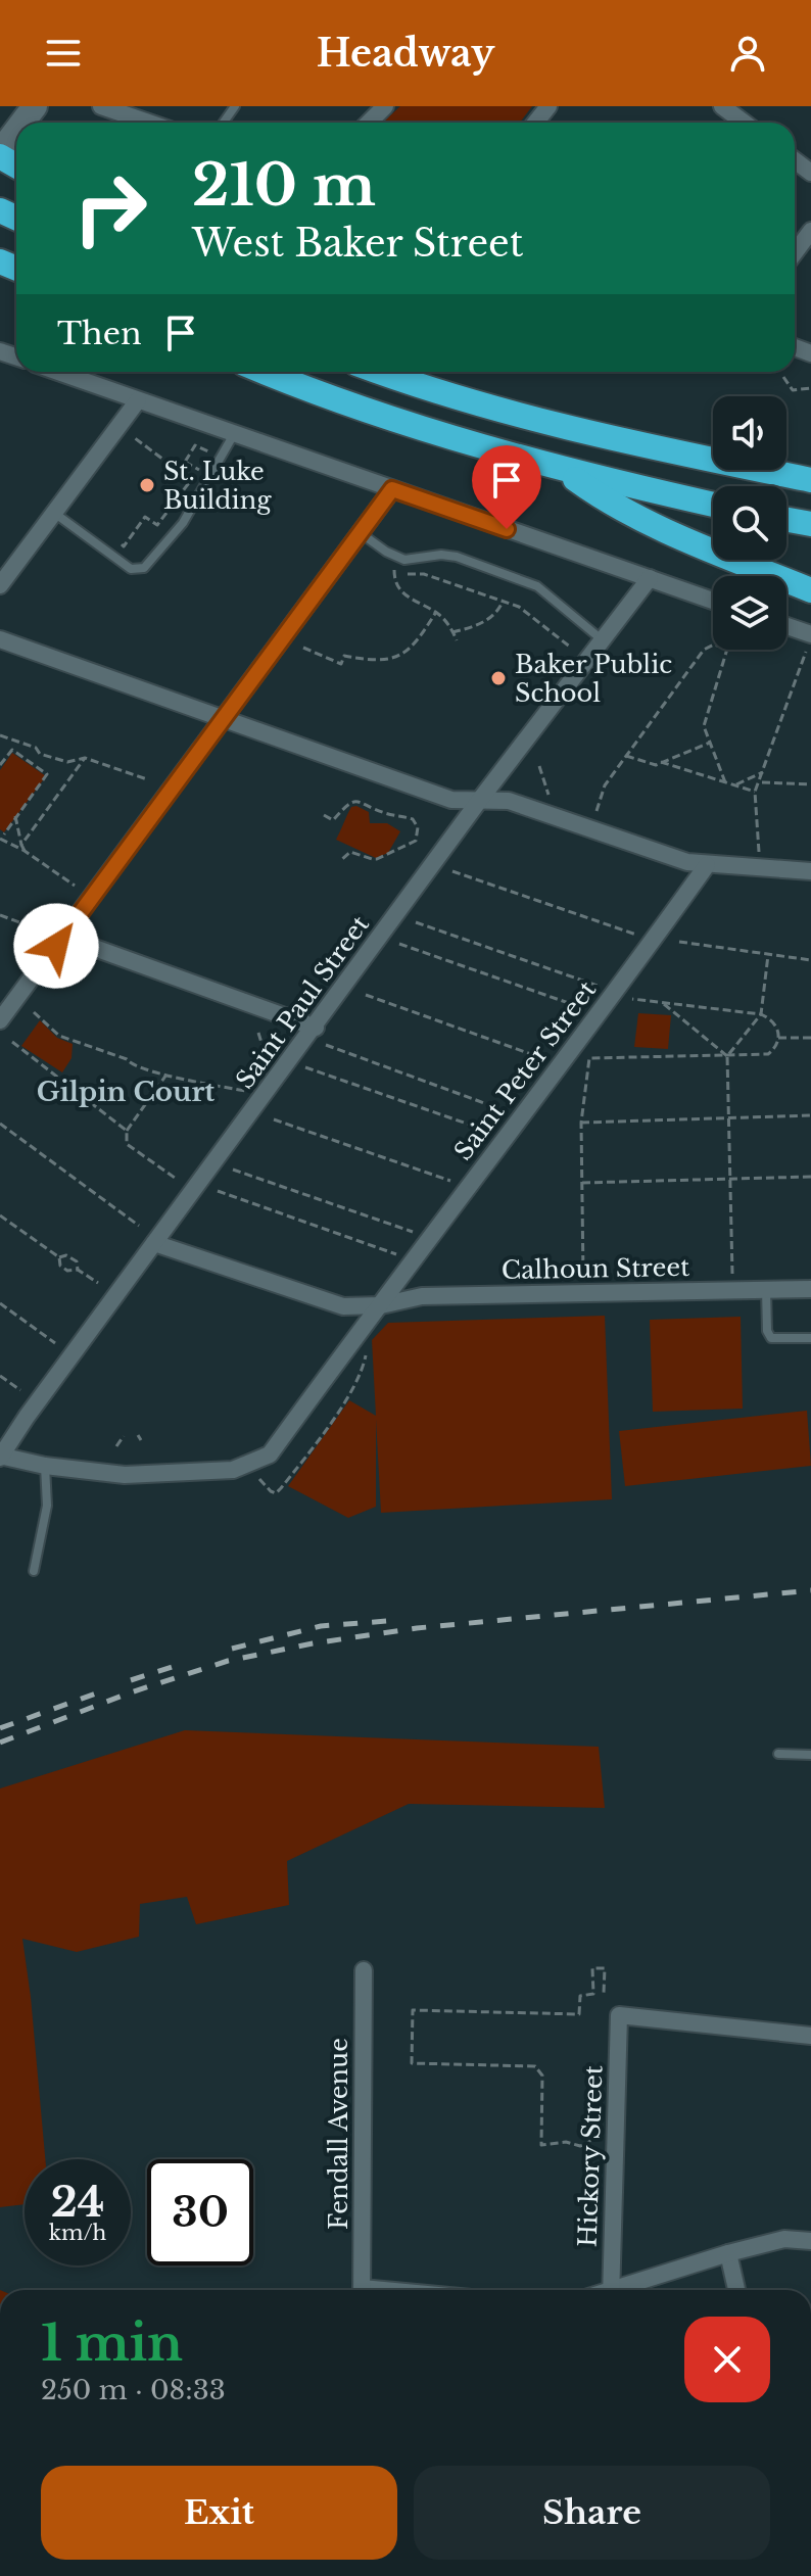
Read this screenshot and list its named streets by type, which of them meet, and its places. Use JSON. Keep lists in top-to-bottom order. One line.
{"streets":{"street":["Saint Paul Street","Saint Peter Street","Calhoun Street","Fendall Avenue","Hickory Street"]},"crossings":[["Saint Paul Street","Saint Peter Street"],["Saint Paul Street","Calhoun Street"],["Saint Peter Street","Calhoun Street"]],"districts":["Gilpin Court"],"places":["St. Luke Building","Baker Public School"],"page":{"header":"Headway","turn":["210 m","West Baker Street"],"then":"Then","speed":"24 km/h","limit":"30","heading":["1 min","250 m · 08:33"],"buttons":["Exit","Share"]}}
